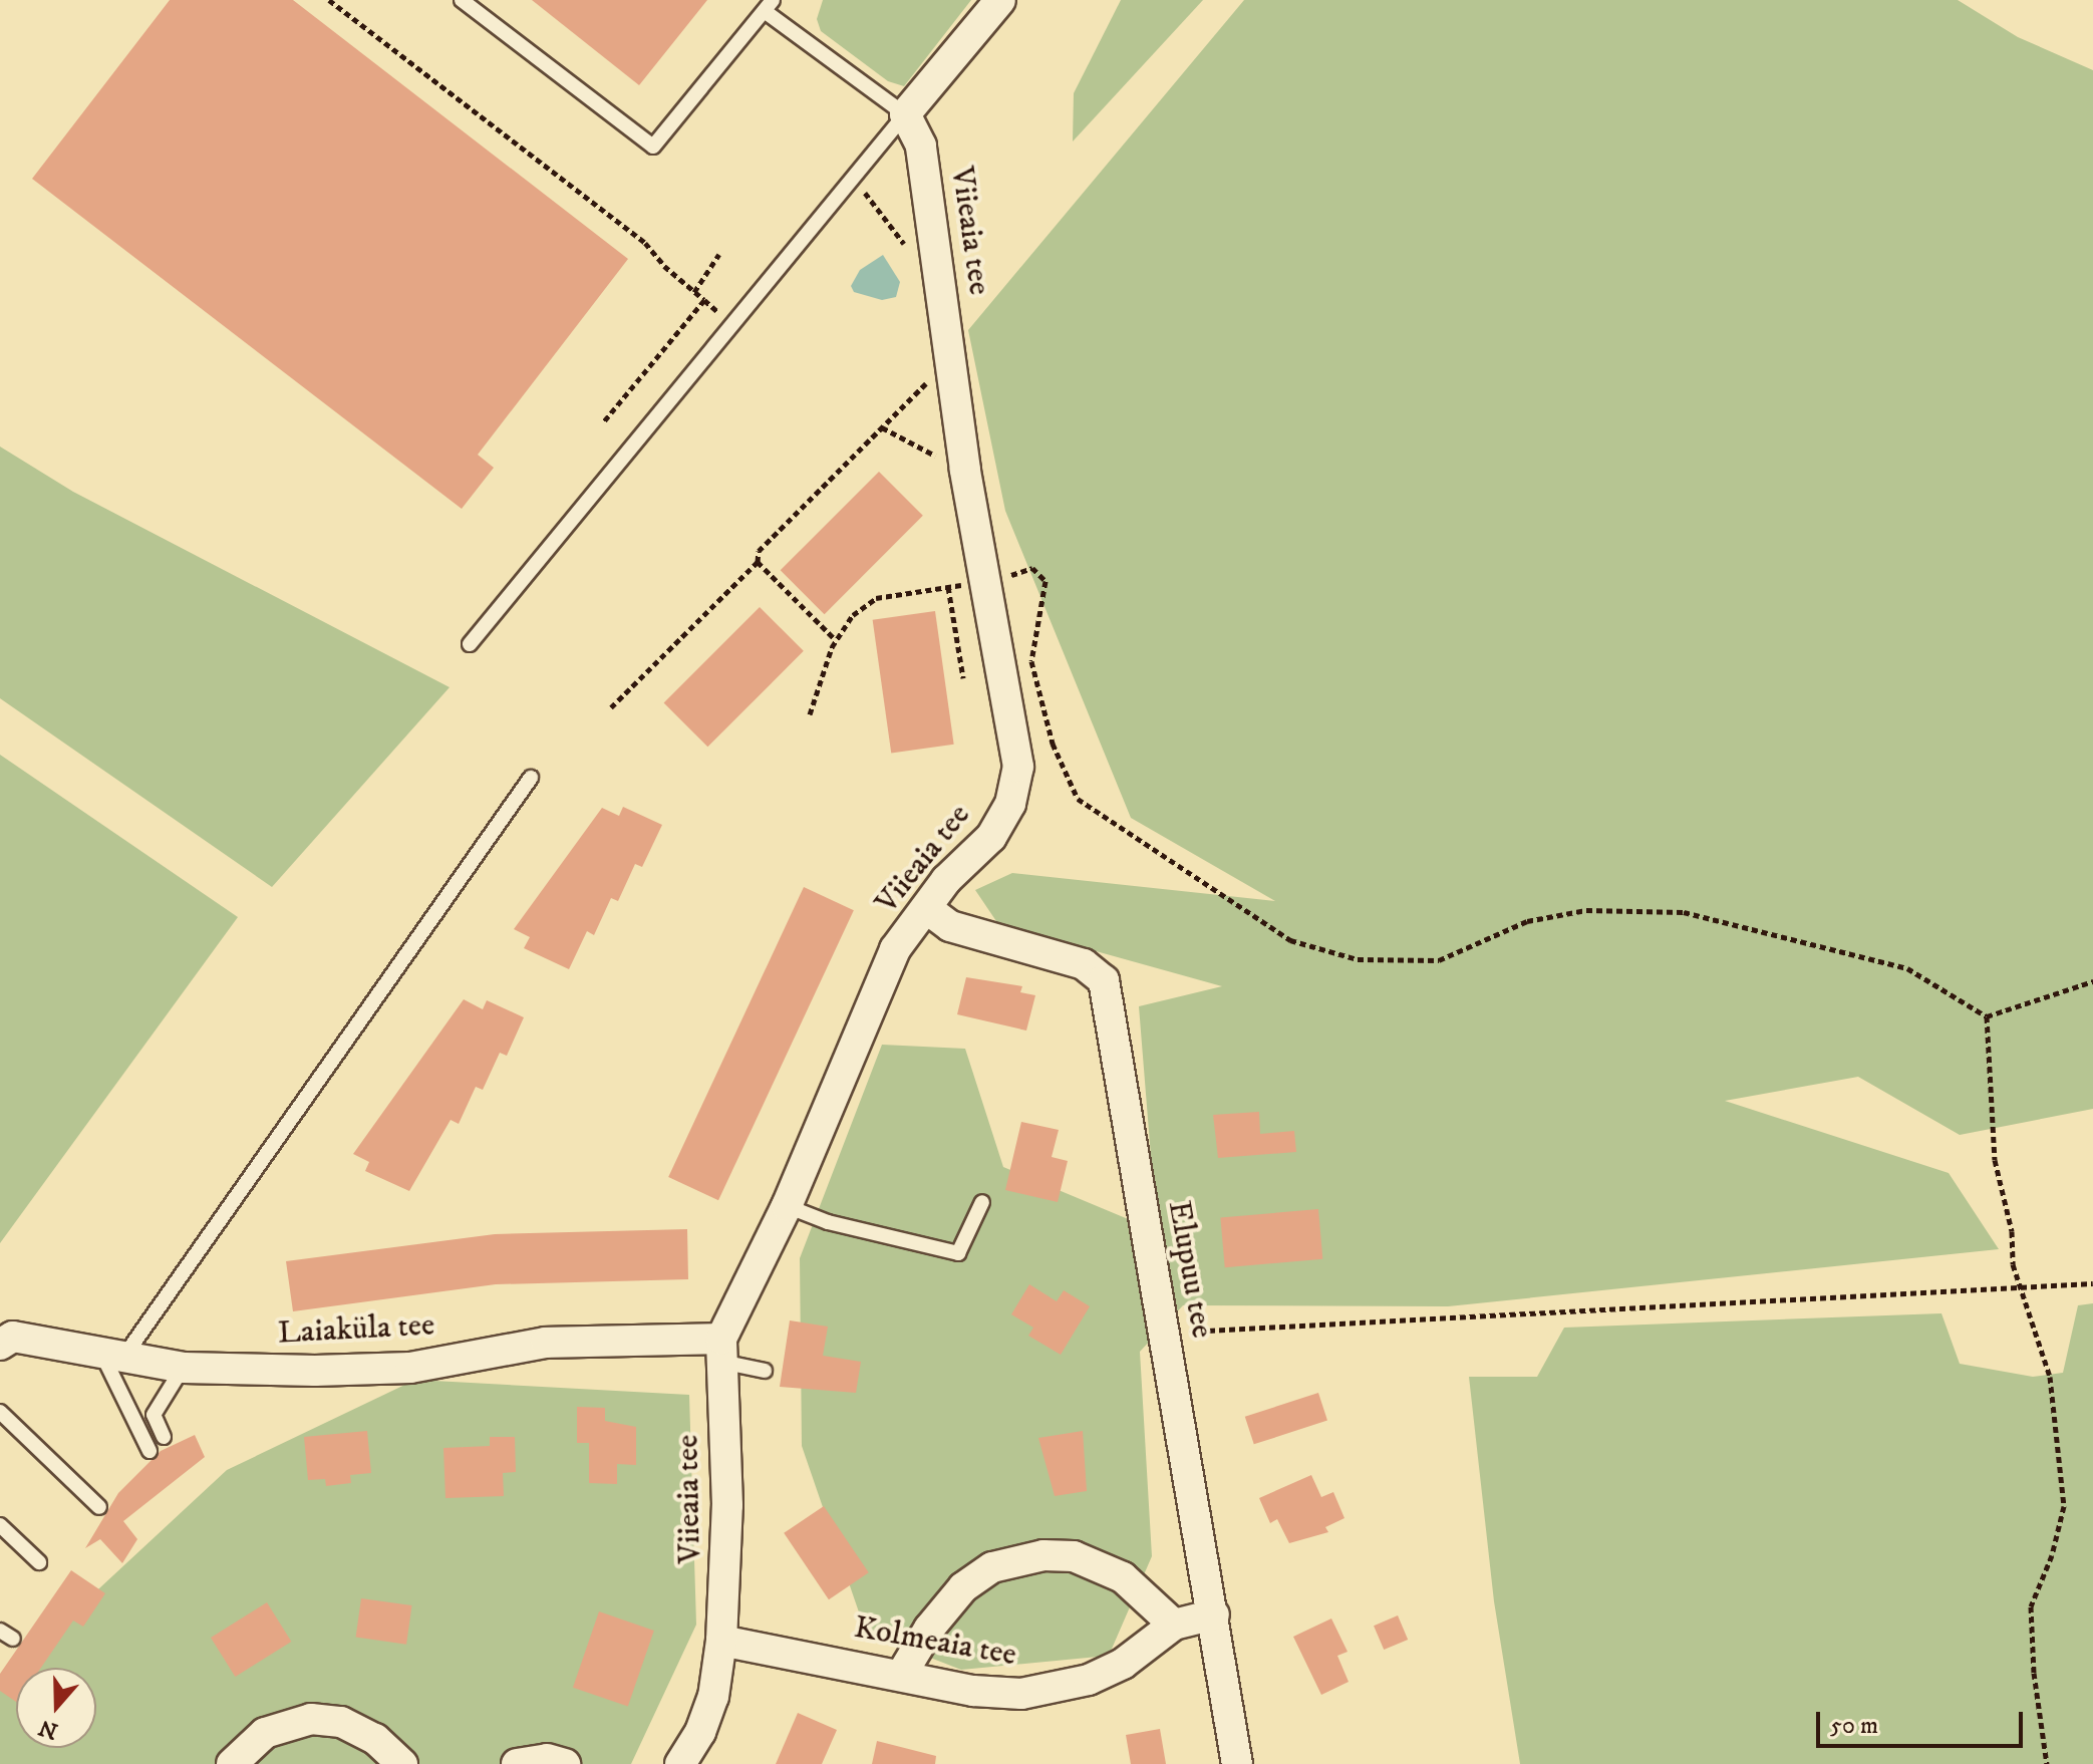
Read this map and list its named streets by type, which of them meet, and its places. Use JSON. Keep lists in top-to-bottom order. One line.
{"streets":{"street":["Viieaia tee","Elupuu tee","Laiaküla tee","Kolmeaia tee"]},"crossings":[["Viieaia tee","Elupuu tee"],["Viieaia tee","Laiaküla tee"],["Viieaia tee","Kolmeaia tee"],["Elupuu tee","Kolmeaia tee"]],"scale_bar":"50 m","north":"bottom"}
